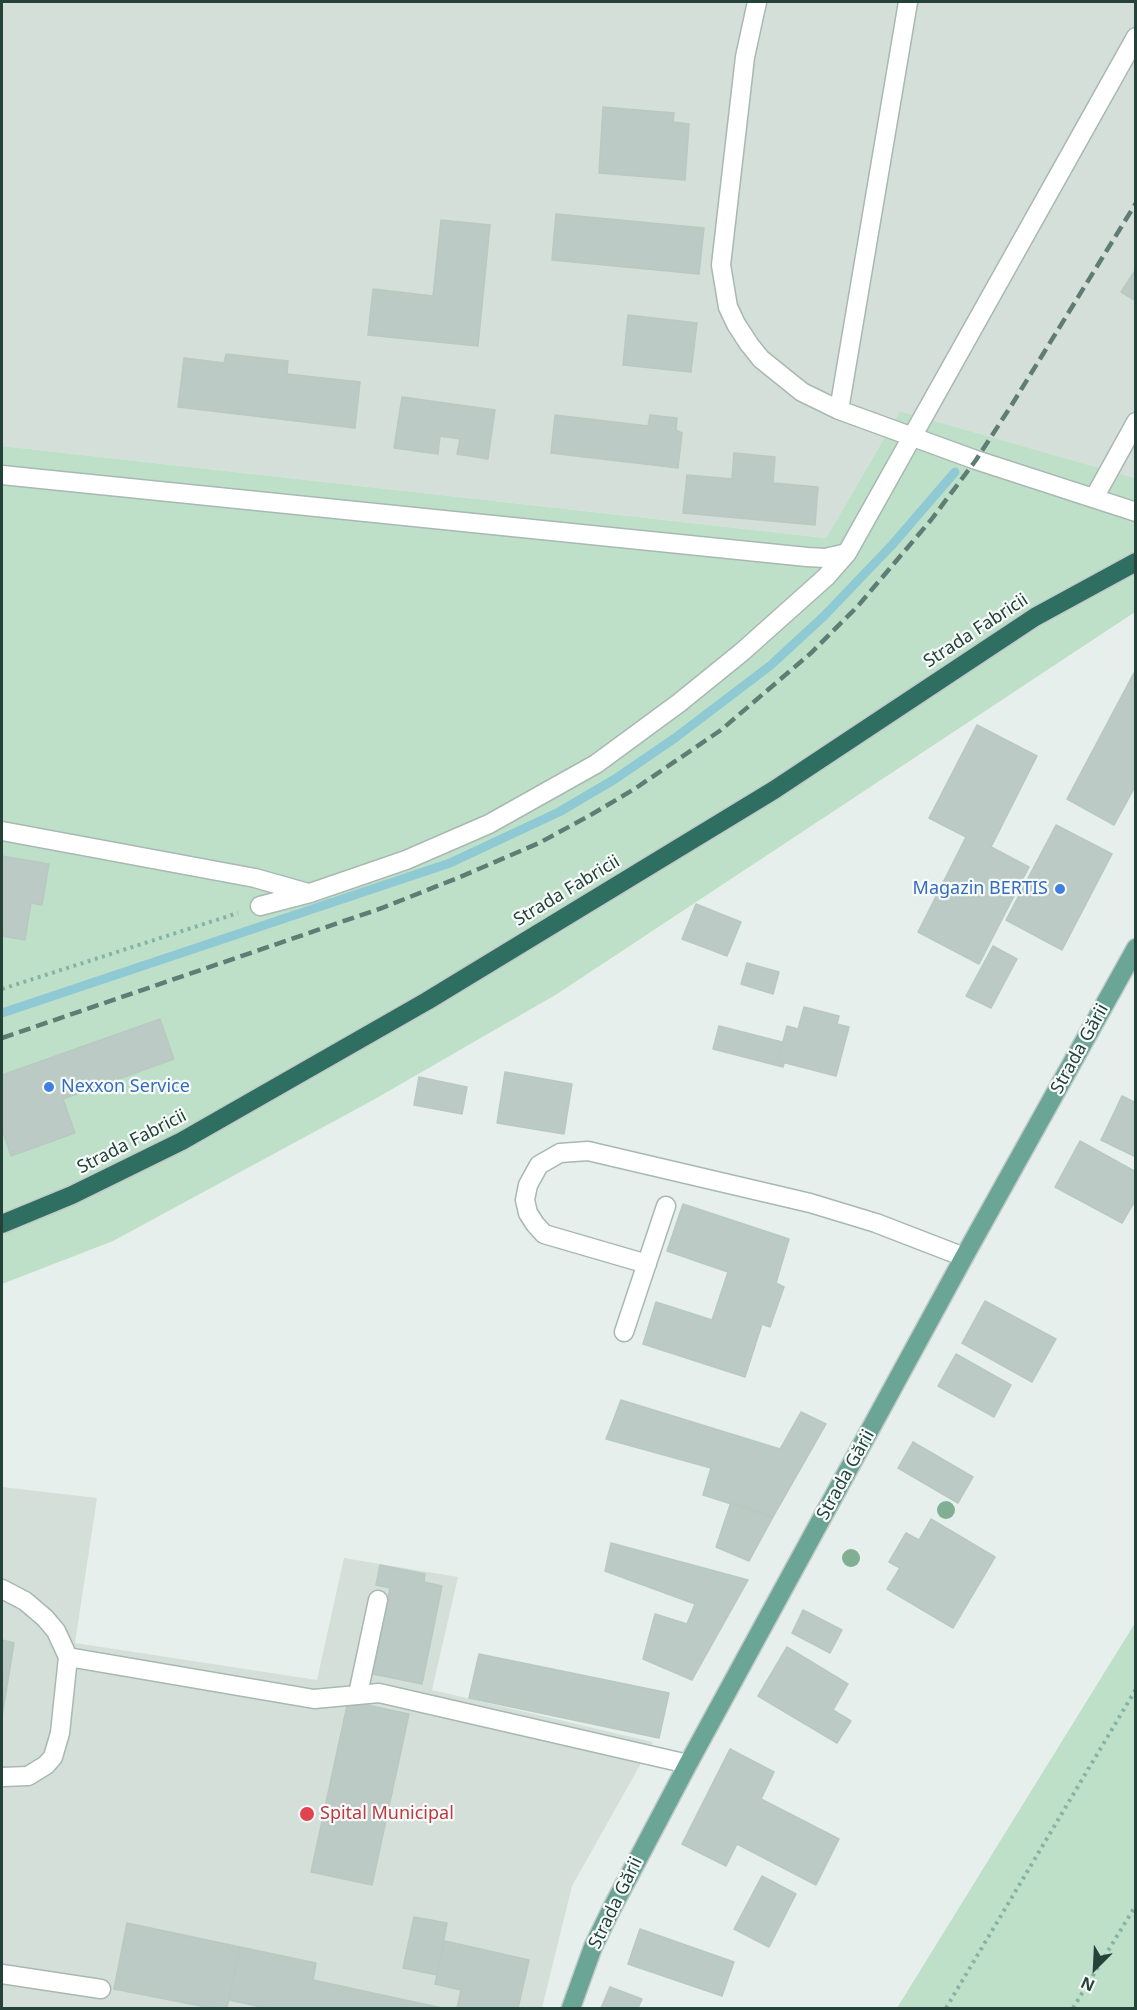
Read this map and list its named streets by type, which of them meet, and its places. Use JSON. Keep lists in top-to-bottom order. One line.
{"streets":{"highway":["Strada Fabricii"],"main road":["Strada Gării"]},"places":["Magazin BERTIS","Nexxon Service","Spital Municipal"],"north":"bottom left"}
